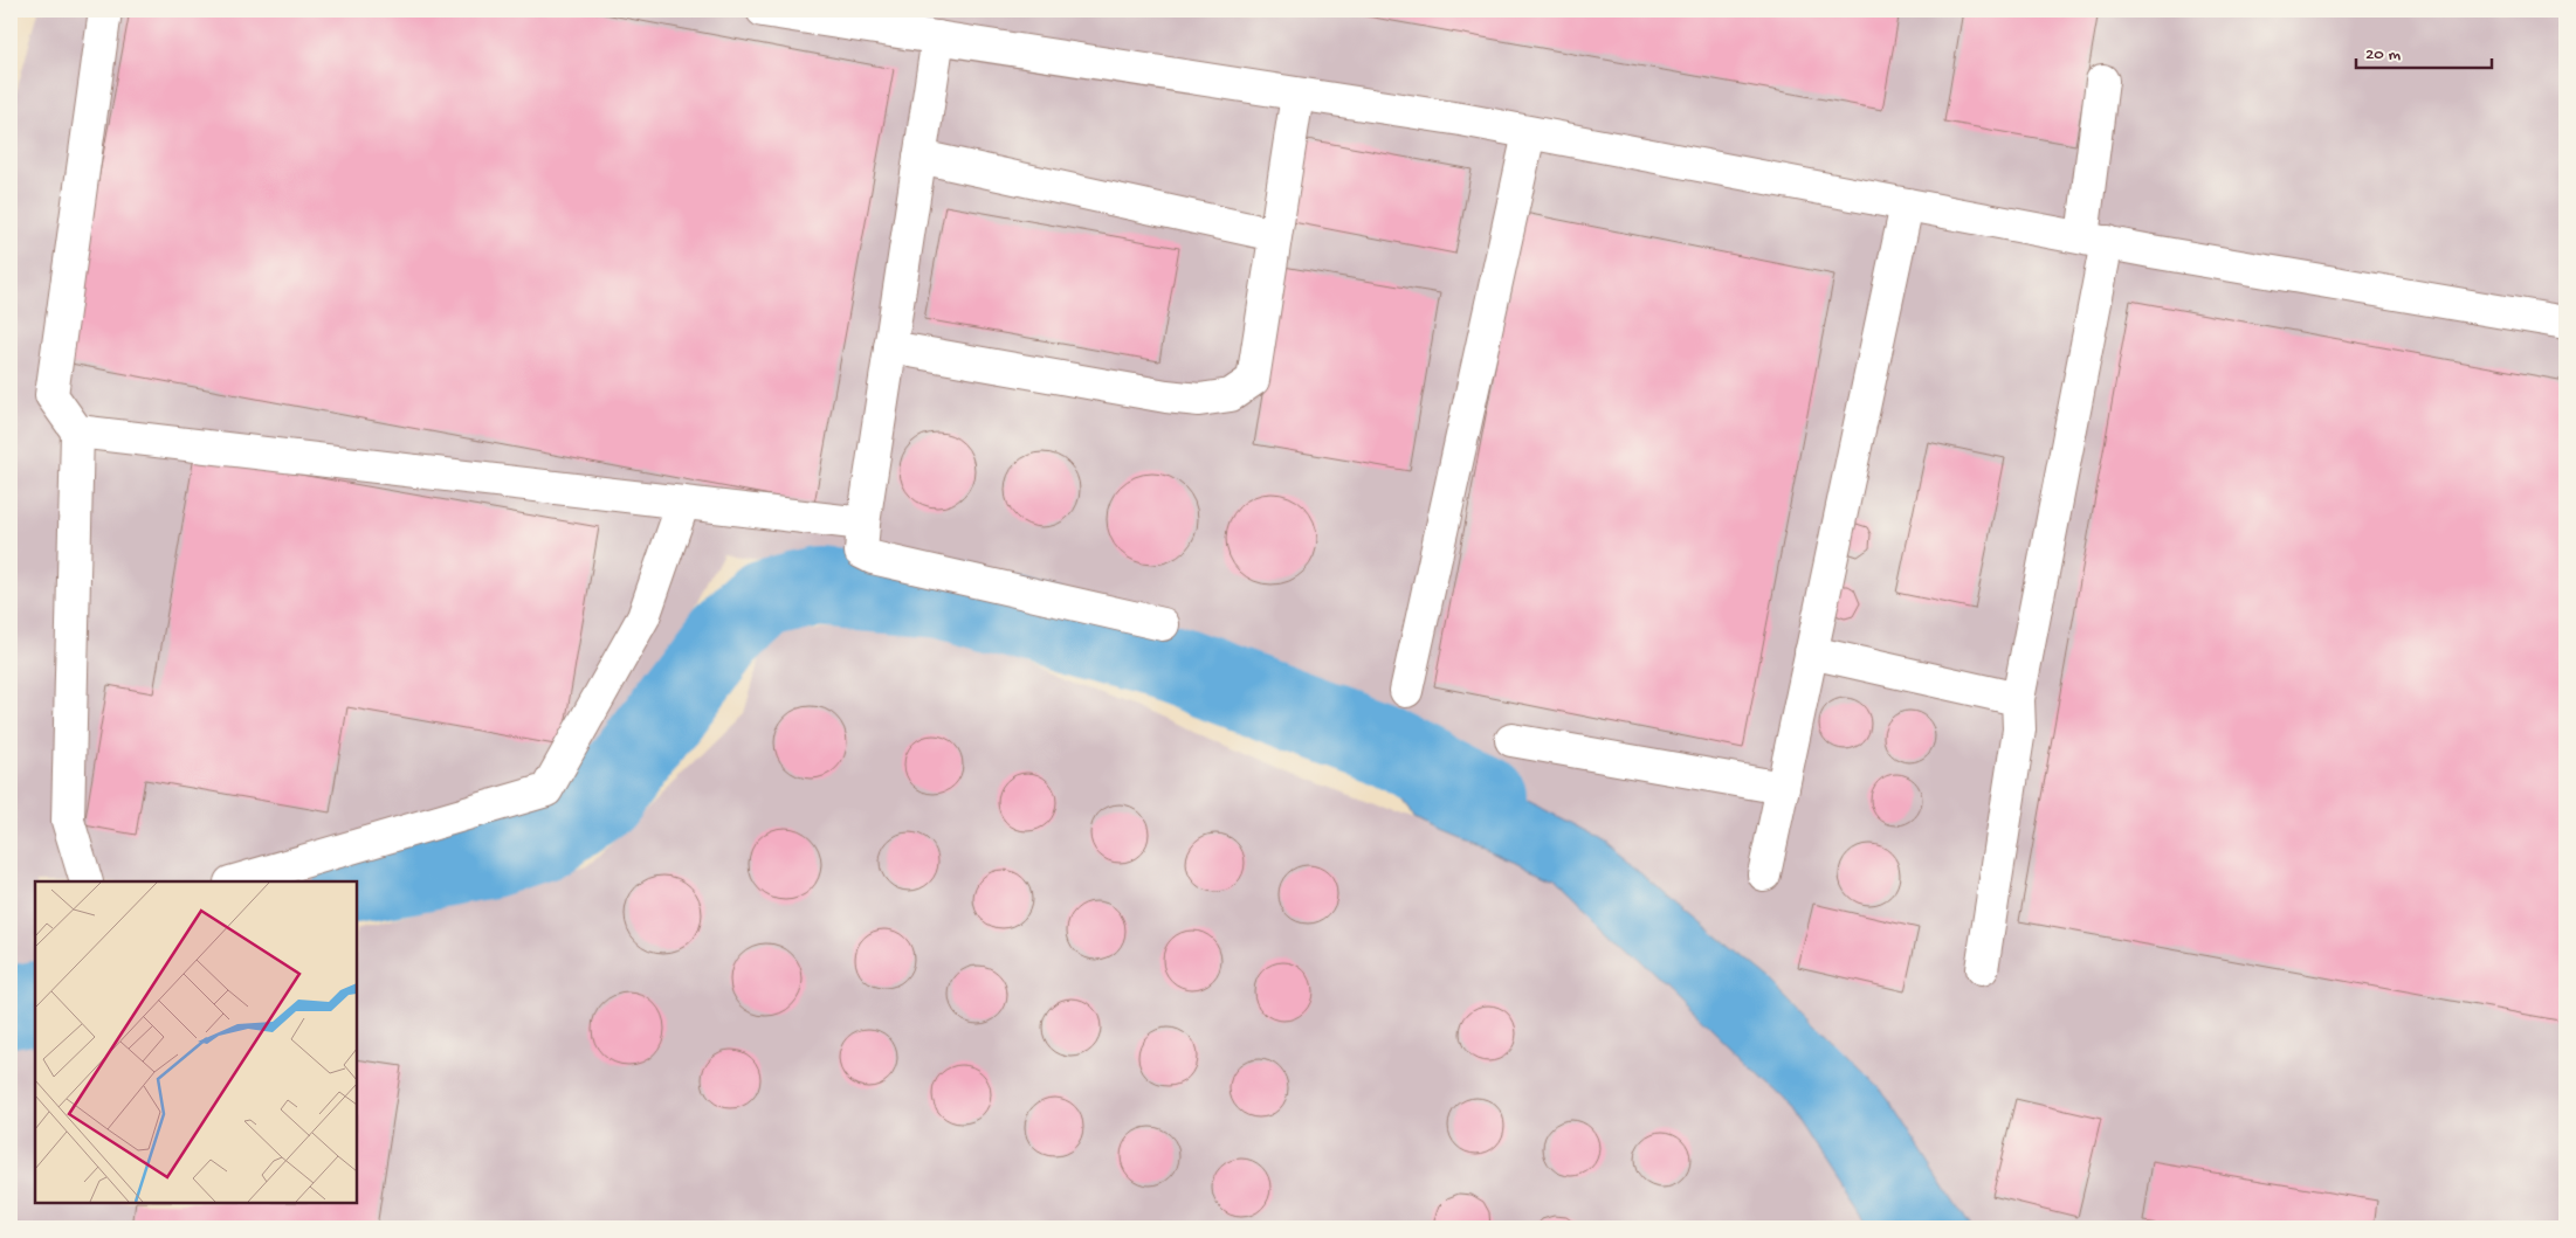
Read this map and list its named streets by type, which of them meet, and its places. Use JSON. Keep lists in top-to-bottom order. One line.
{"scale_bar":"20 m"}
